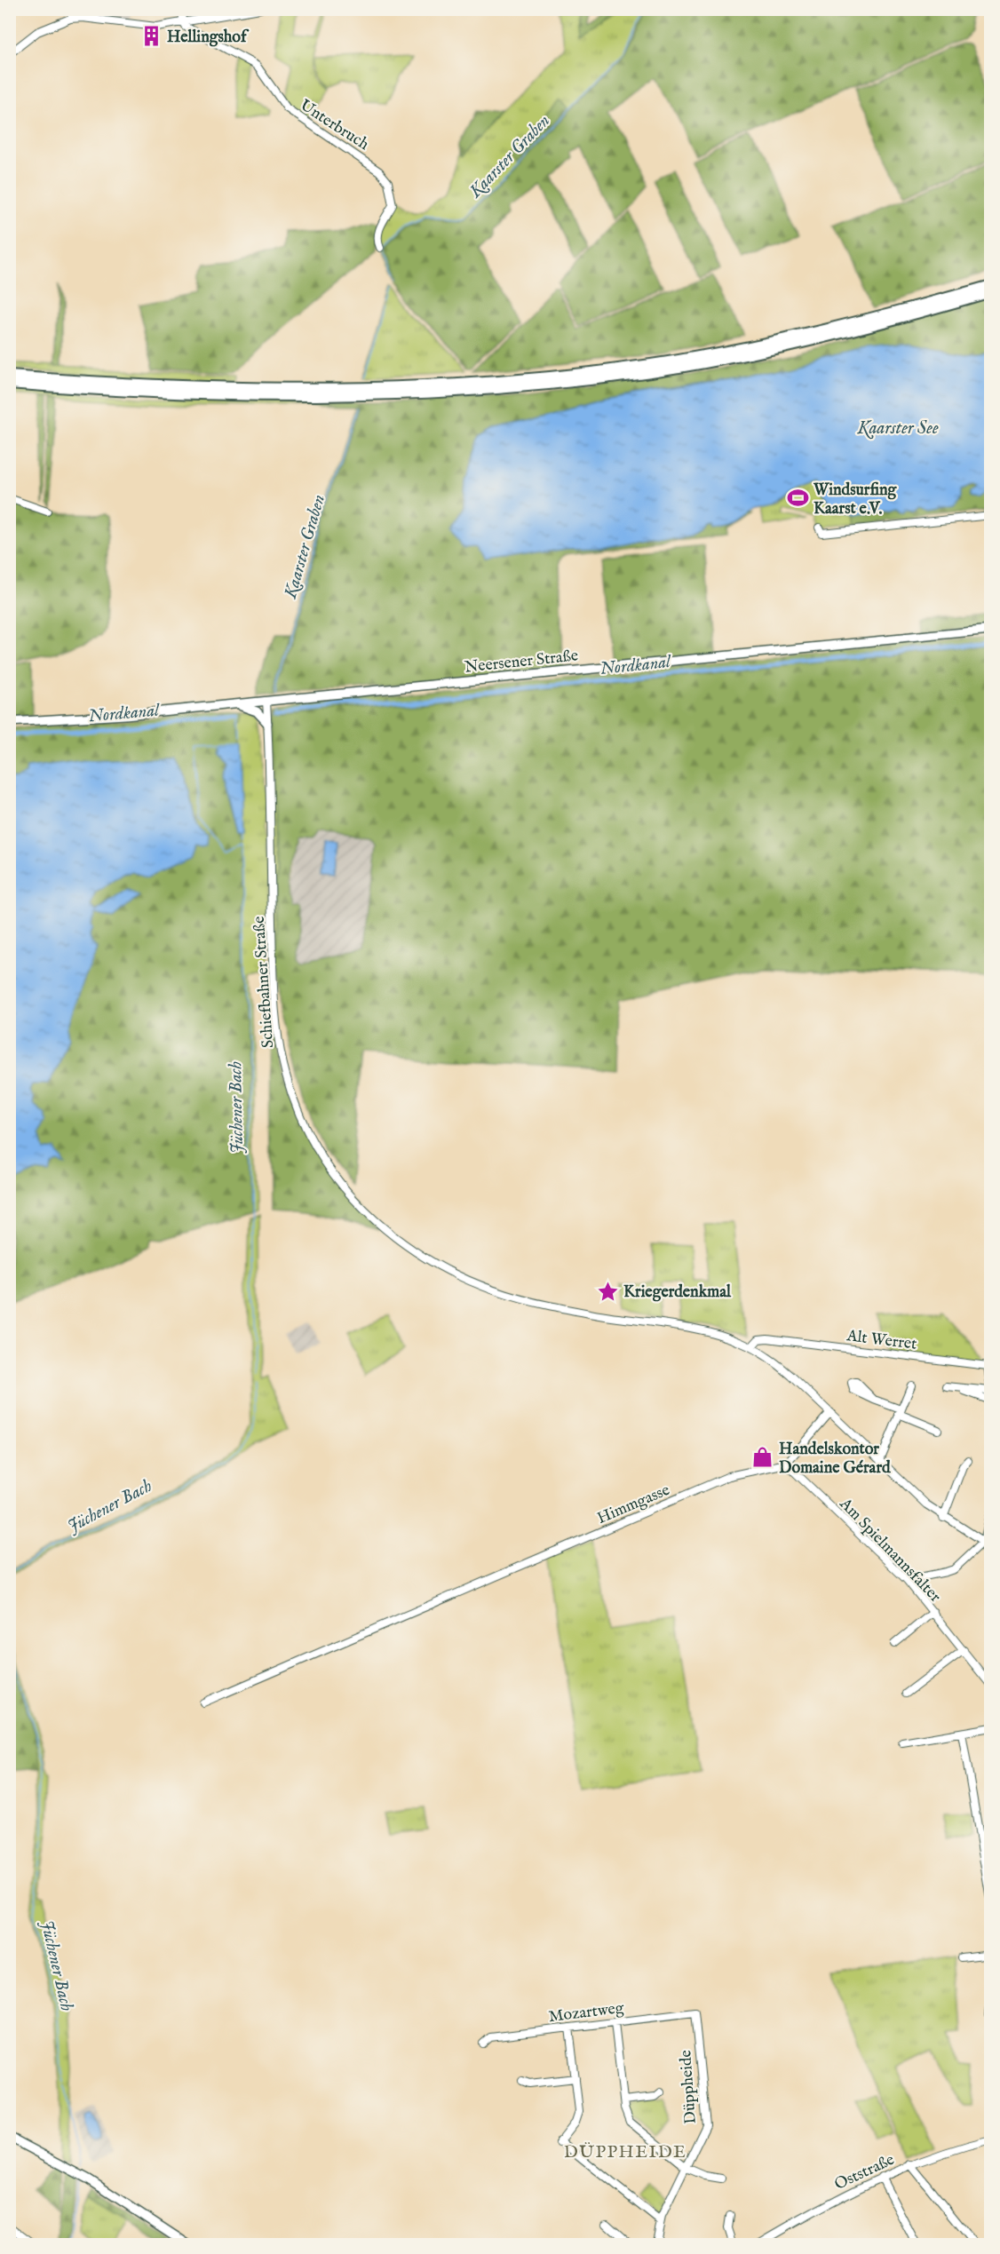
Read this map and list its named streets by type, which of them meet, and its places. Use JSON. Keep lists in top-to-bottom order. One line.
{"streets":{"main road":["Neersener Straße"],"street":["Unterbruch","Schiefbahner Straße","Alt Werret","Himmgasse","Am Spielmannsfalter","Mozartweg","Düppheide","Oststraße"]},"crossings":[["Neersener Straße","Schiefbahner Straße"],["Schiefbahner Straße","Alt Werret"],["Himmgasse","Am Spielmannsfalter"],["Mozartweg","Düppheide"]],"districts":["DÜPPHEIDE"],"water":["Kaarster Graben","Kaarster See","Nordkanal","Jüchener Bach"],"places":{"building":["Hellingshof"],"sports":["Windsurfing Kaarst e.V."],"place":["Kriegerdenkmal"],"shop":["Handelskontor Domaine Gérard"]}}
